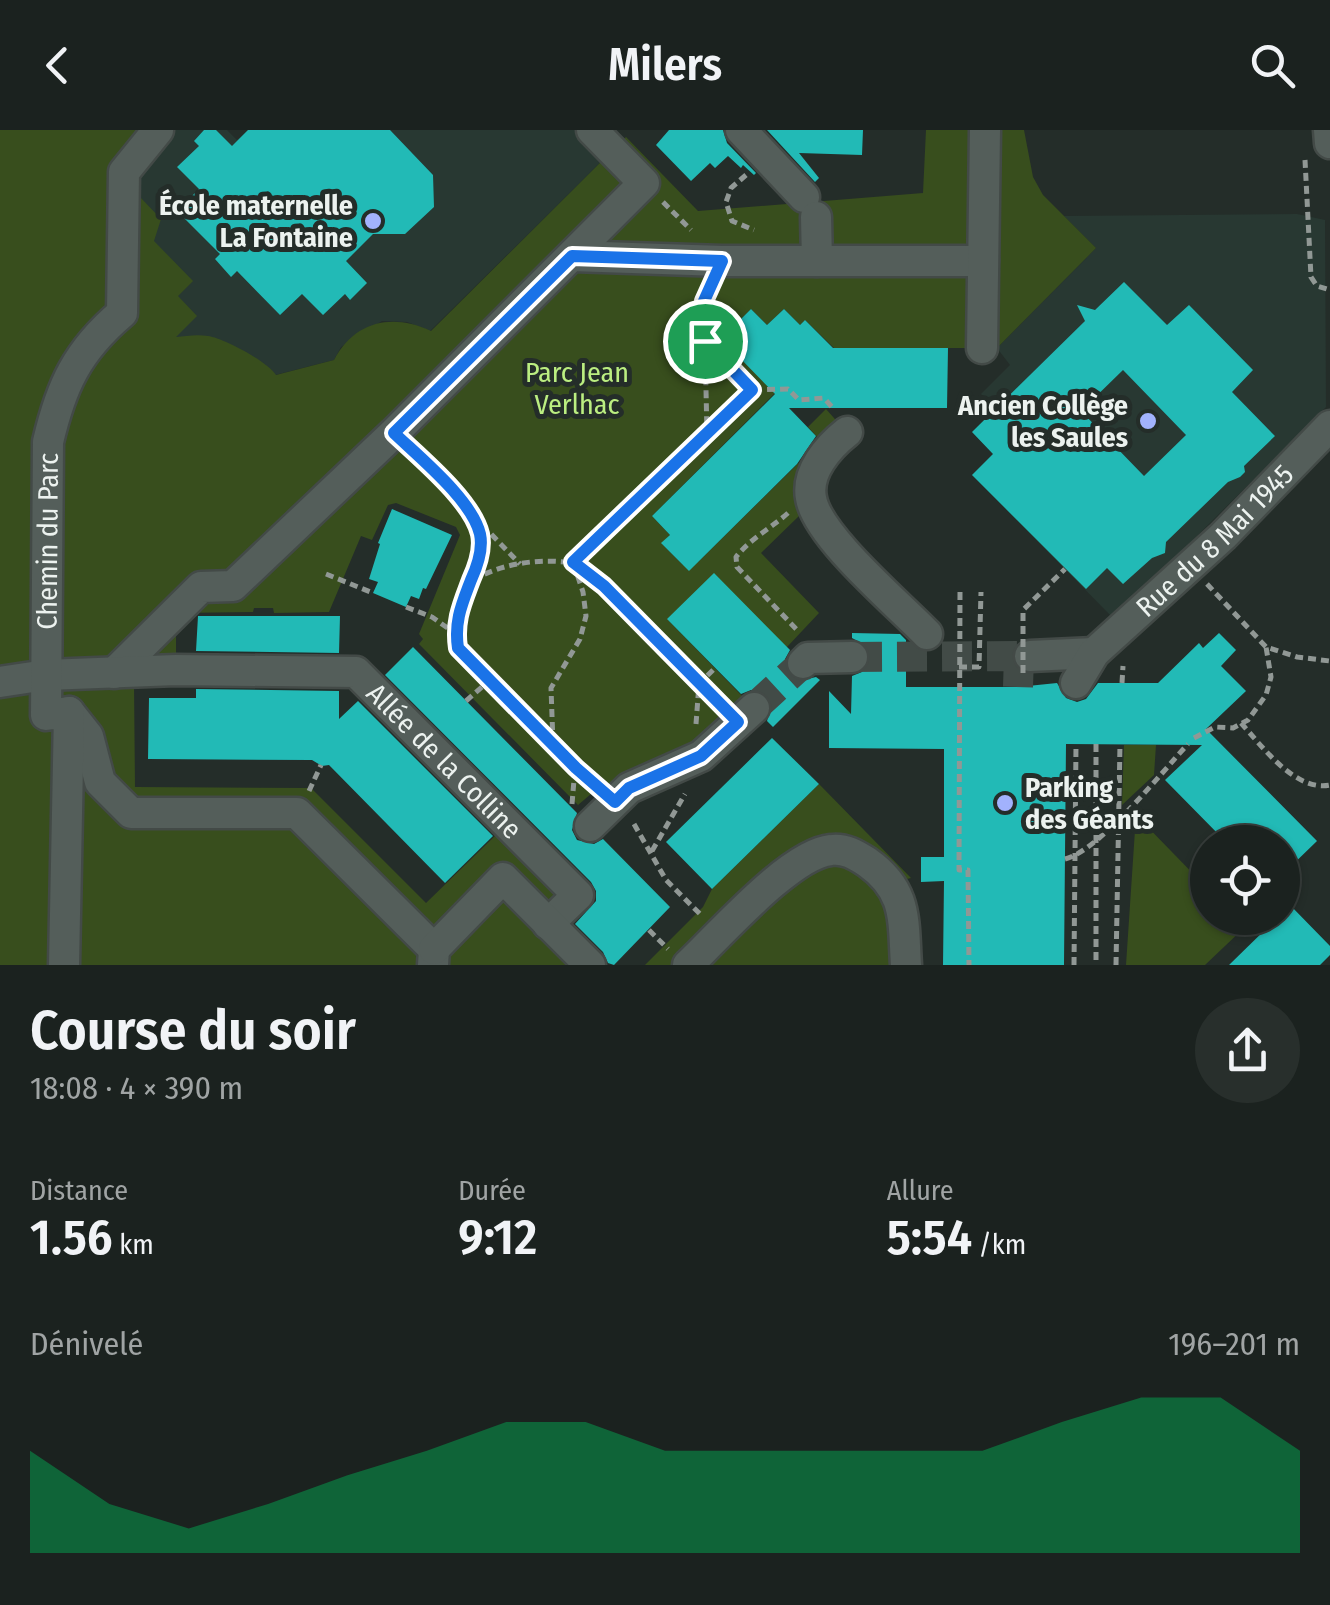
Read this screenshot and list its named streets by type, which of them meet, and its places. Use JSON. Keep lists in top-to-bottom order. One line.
{"streets":{"street":["Rue du 8 Mai 1945","Chemin du Parc","Allée de la Colline"]},"crossings":[["Chemin du Parc","Allée de la Colline"]],"parks":["Parc Jean Verlhac"],"places":["École maternelle La Fontaine","Ancien Collège les Saules","Parking des Géants"],"page":{"header":"Milers","heading":["Course du soir","18:08 · 4 × 390 m"],"stats":[["Distance","1.56 km"],["Durée","9:12"],["Allure","5:54 /km"]],"chart":["Dénivelé","196–201 m"]}}
